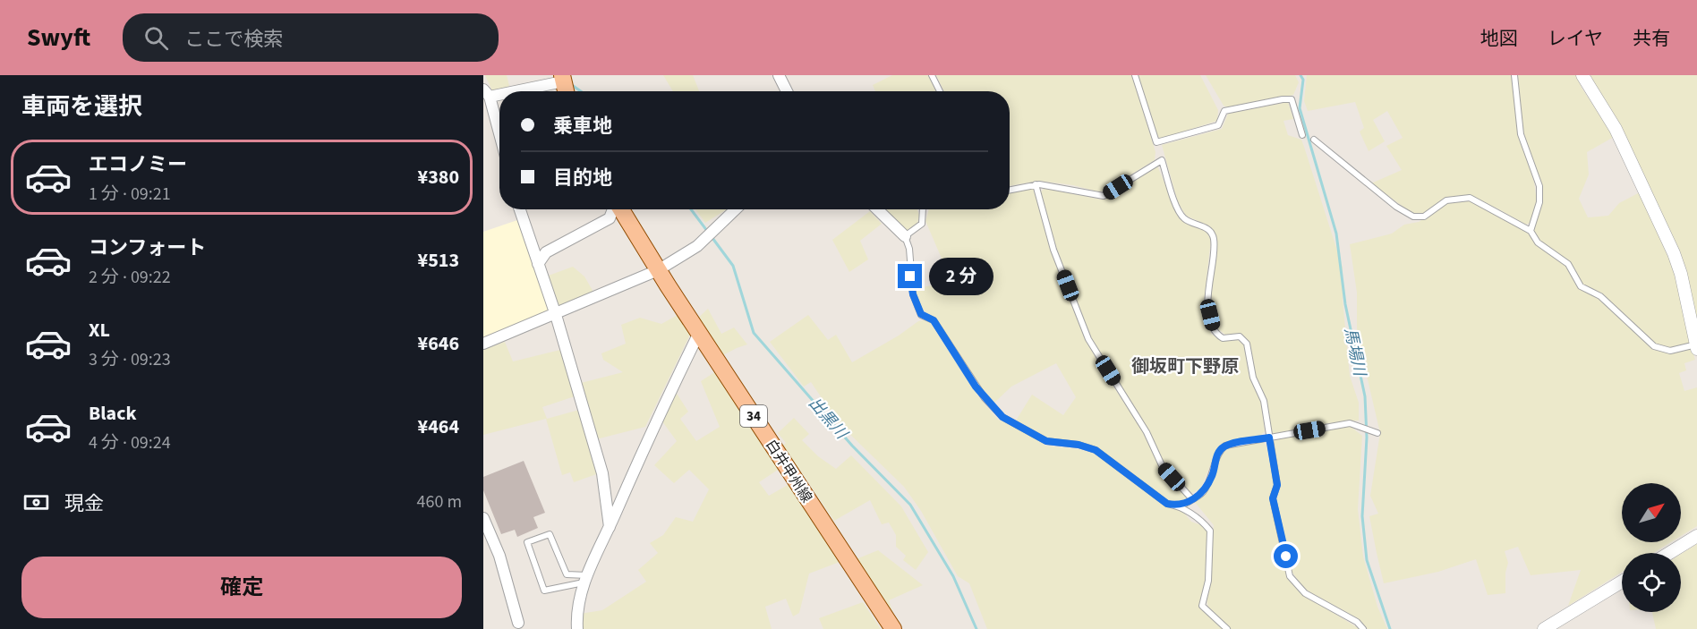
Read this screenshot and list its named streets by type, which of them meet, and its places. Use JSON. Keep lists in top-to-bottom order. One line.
{"streets":{"main road":["34","白井甲州線"]},"districts":["御坂町下野原"],"water":["馬場川","出黒川"],"north":"top right","page":{"header":"Swyft","search":"ここで検索","nav":["地図","レイヤ","共有"],"heading":"車両を選択","banner":["乗車地","目的地"],"list":[{"name":"エコノミー","note":"1 分 · 09:21","value":"¥380"},{"name":"コンフォート","note":"2 分 · 09:22","value":"¥513"},{"name":"XL","note":"3 分 · 09:23","value":"¥646"},{"name":"Black","note":"4 分 · 09:24","value":"¥464"}],"bubble":"2 分","pay":["現金","460 m"],"buttons":"確定"}}
